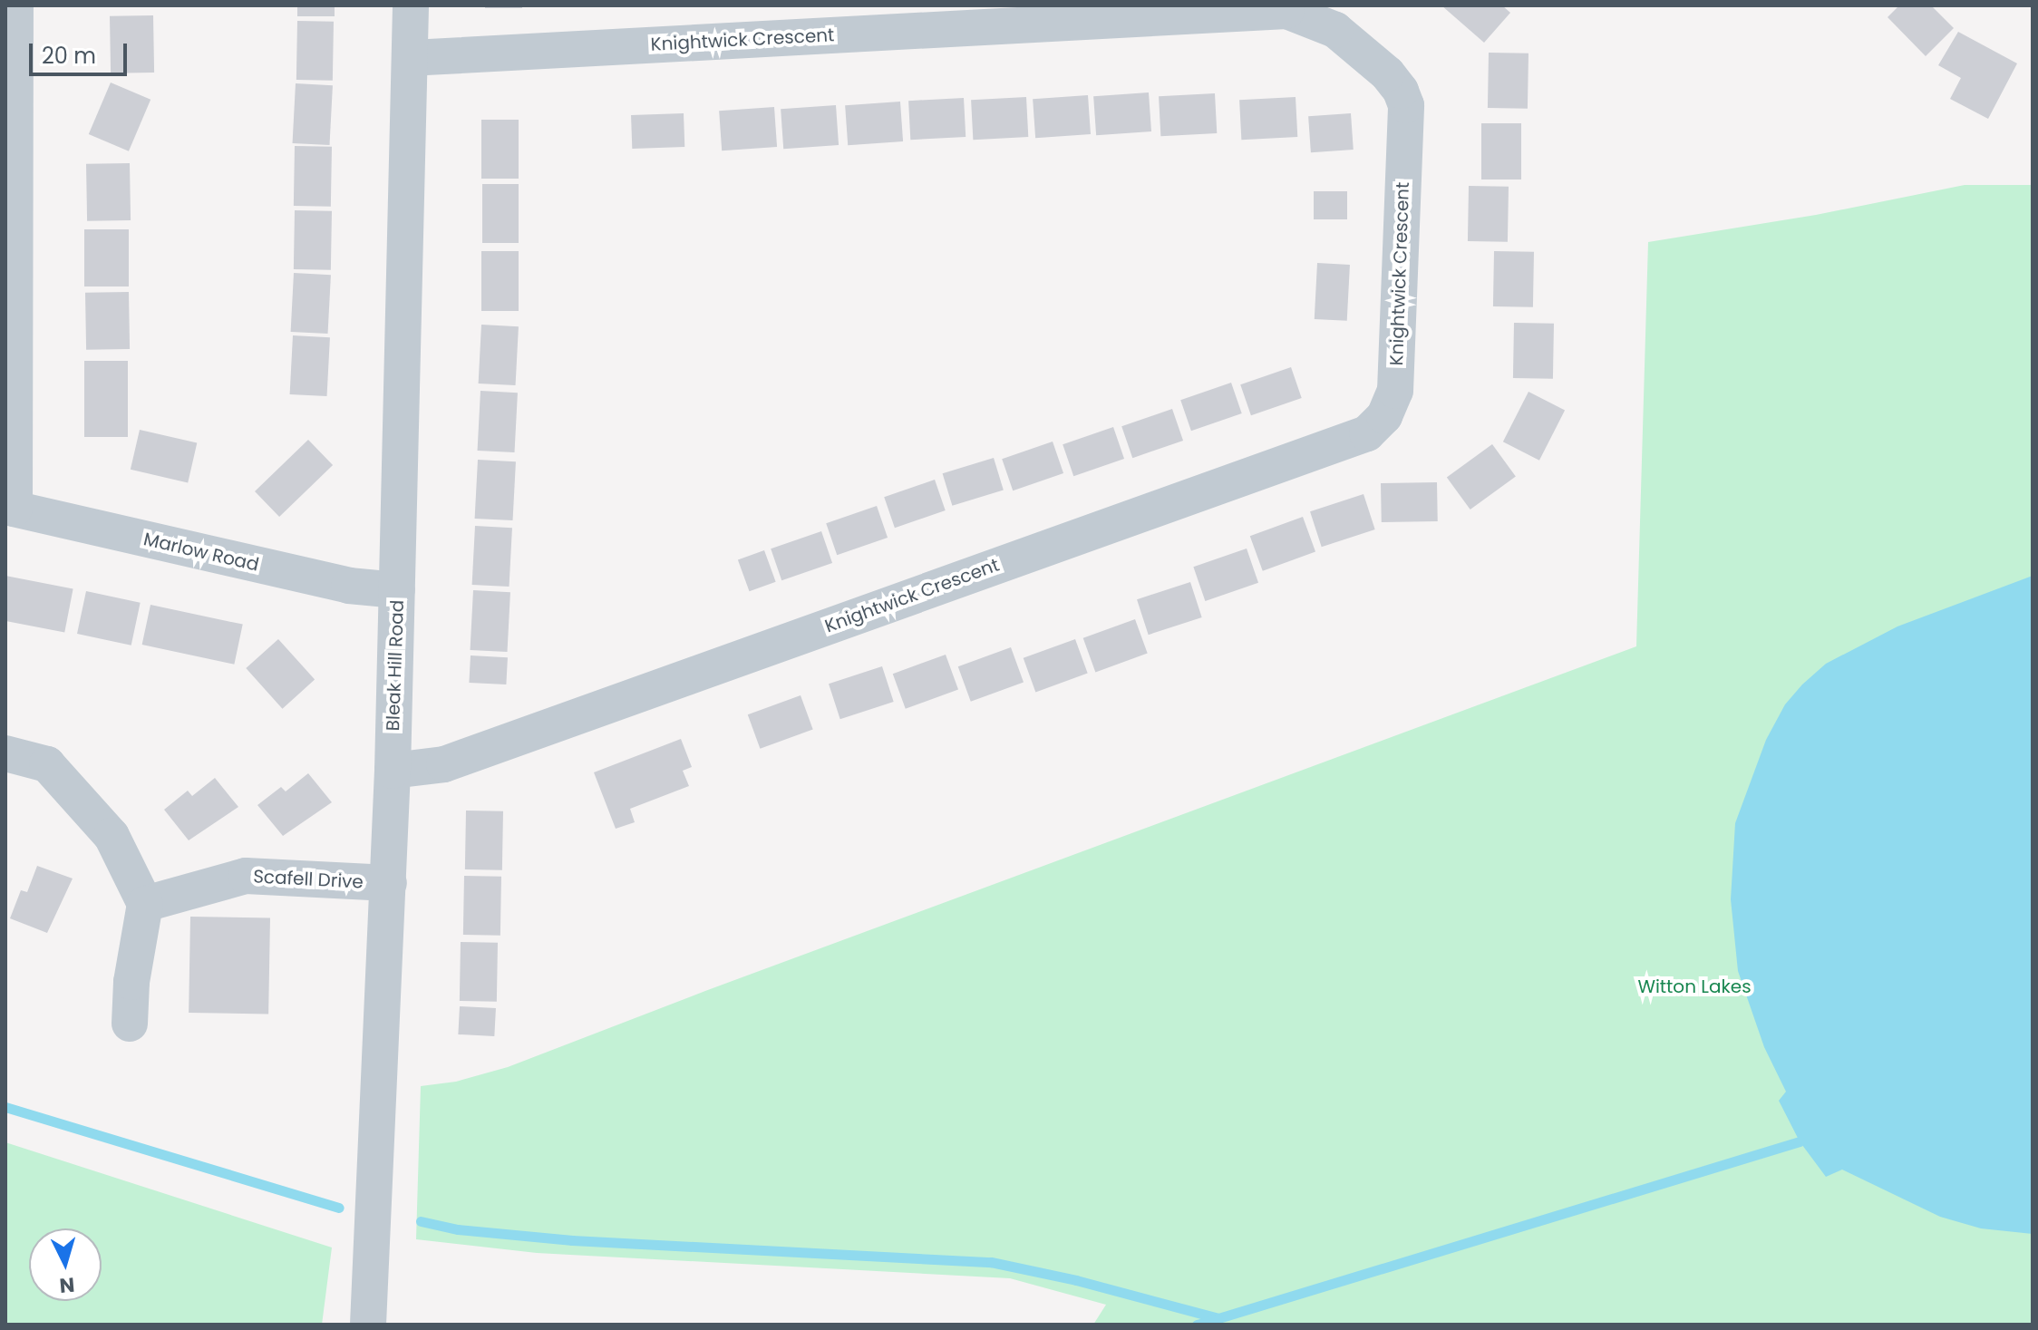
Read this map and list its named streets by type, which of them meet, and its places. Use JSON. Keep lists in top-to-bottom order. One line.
{"streets":{"street":["Knightwick Crescent","Marlow Road","Bleak Hill Road","Scafell Drive"]},"crossings":[["Knightwick Crescent","Bleak Hill Road"],["Marlow Road","Bleak Hill Road"],["Bleak Hill Road","Scafell Drive"]],"parks":["Witton Lakes"],"scale_bar":"20 m","north":"bottom"}
